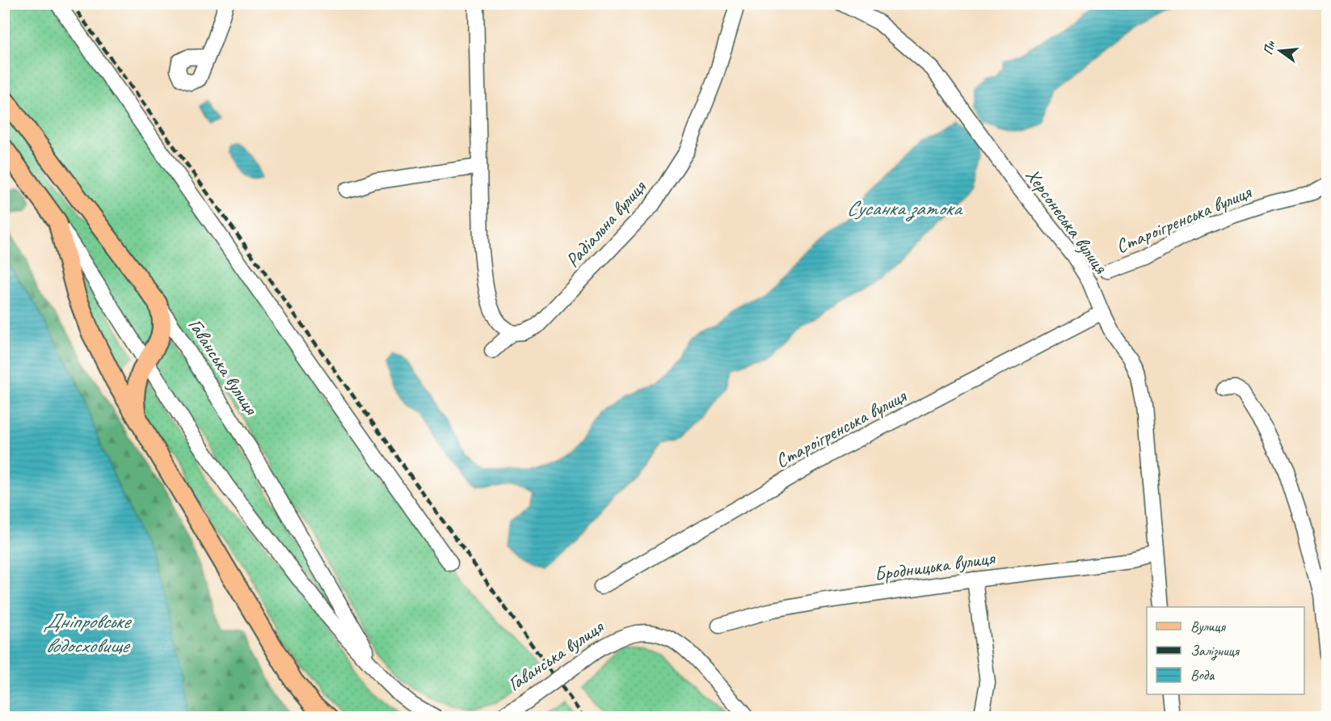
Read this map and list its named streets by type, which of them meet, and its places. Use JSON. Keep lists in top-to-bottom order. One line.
{"streets":{"main road":["Гаванська вулиця"],"street":["Староігренська вулиця","Херсонеська вулиця","Радіальна вулиця","Бродницька вулиця"]},"crossings":[["Староігренська вулиця","Херсонеська вулиця"],["Херсонеська вулиця","Бродницька вулиця"]],"water":["Сусанка затока","Дніпровське водосховище"],"legend":["Вулиця","Залізниця","Вода"],"north":"left"}
